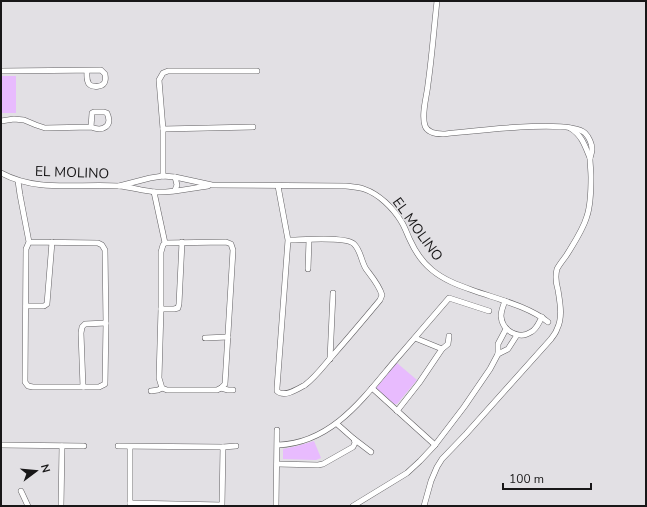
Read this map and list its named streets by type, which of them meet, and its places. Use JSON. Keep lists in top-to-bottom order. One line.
{"streets":{"street":["EL MOLINO"]},"scale_bar":"100 m","north":"right"}
